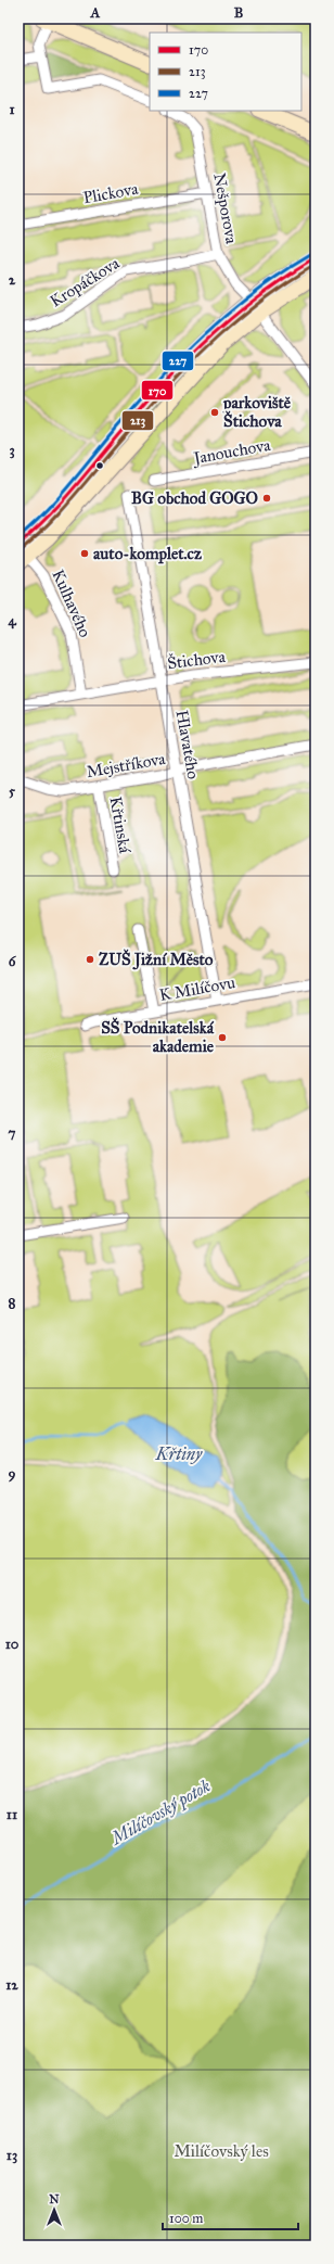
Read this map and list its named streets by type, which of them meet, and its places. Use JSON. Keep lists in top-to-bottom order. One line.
{"streets":{"street":["Plickova","Nešporova","Kropáčkova","Janouchova","Kulhavého","Štichova","Hlavatého","Mejstříkova","Křtinská","K Milíčovu"]},"crossings":[["Plickova","Nešporova"],["Nešporova","Kropáčkova"],["Kulhavého","Štichova"],["Štichova","Hlavatého"],["Hlavatého","Mejstříkova"],["Hlavatého","K Milíčovu"],["Mejstříkova","Křtinská"]],"water":["Křtiny","Milíčovský potok"],"parks":["Milíčovský les"],"places":["parkoviště Štichova","BG obchod GOGO","auto-komplet.cz","ZUŠ Jižní Město","SŠ Podnikatelská akademie"],"lines":["transit line 227","transit line 170","transit line 213"],"legend":["170","213","227"],"scale_bar":"100 m","north":"top","grid":{"columns":["A","B"],"rows":["1","2","3","4","5","6","7","8","9","10","11","12","13"]}}
